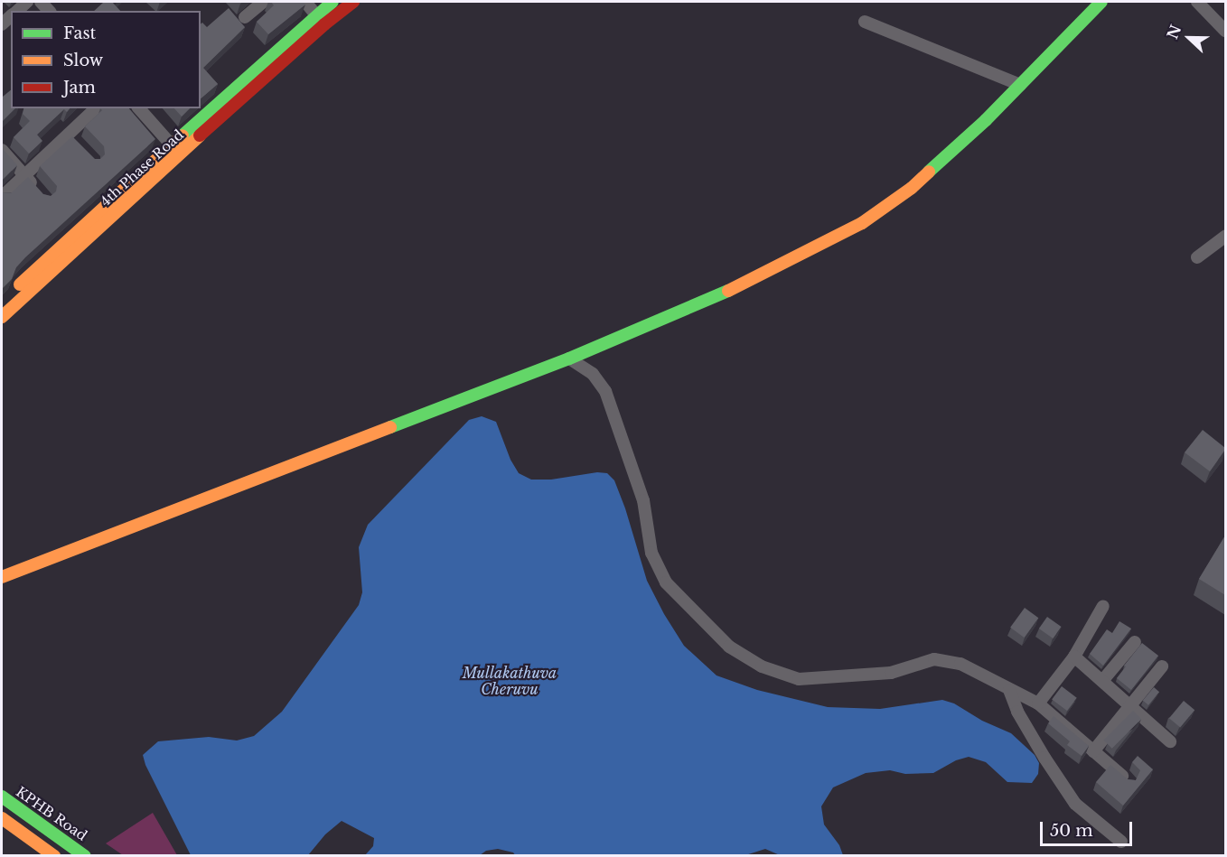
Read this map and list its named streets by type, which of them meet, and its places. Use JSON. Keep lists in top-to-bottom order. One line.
{"streets":{"street":["4th Phase Road","KPHB Road"]},"water":["Mullakathuva Cheruvu"],"legend":["Fast","Slow","Jam"],"scale_bar":"50 m","north":"left"}
